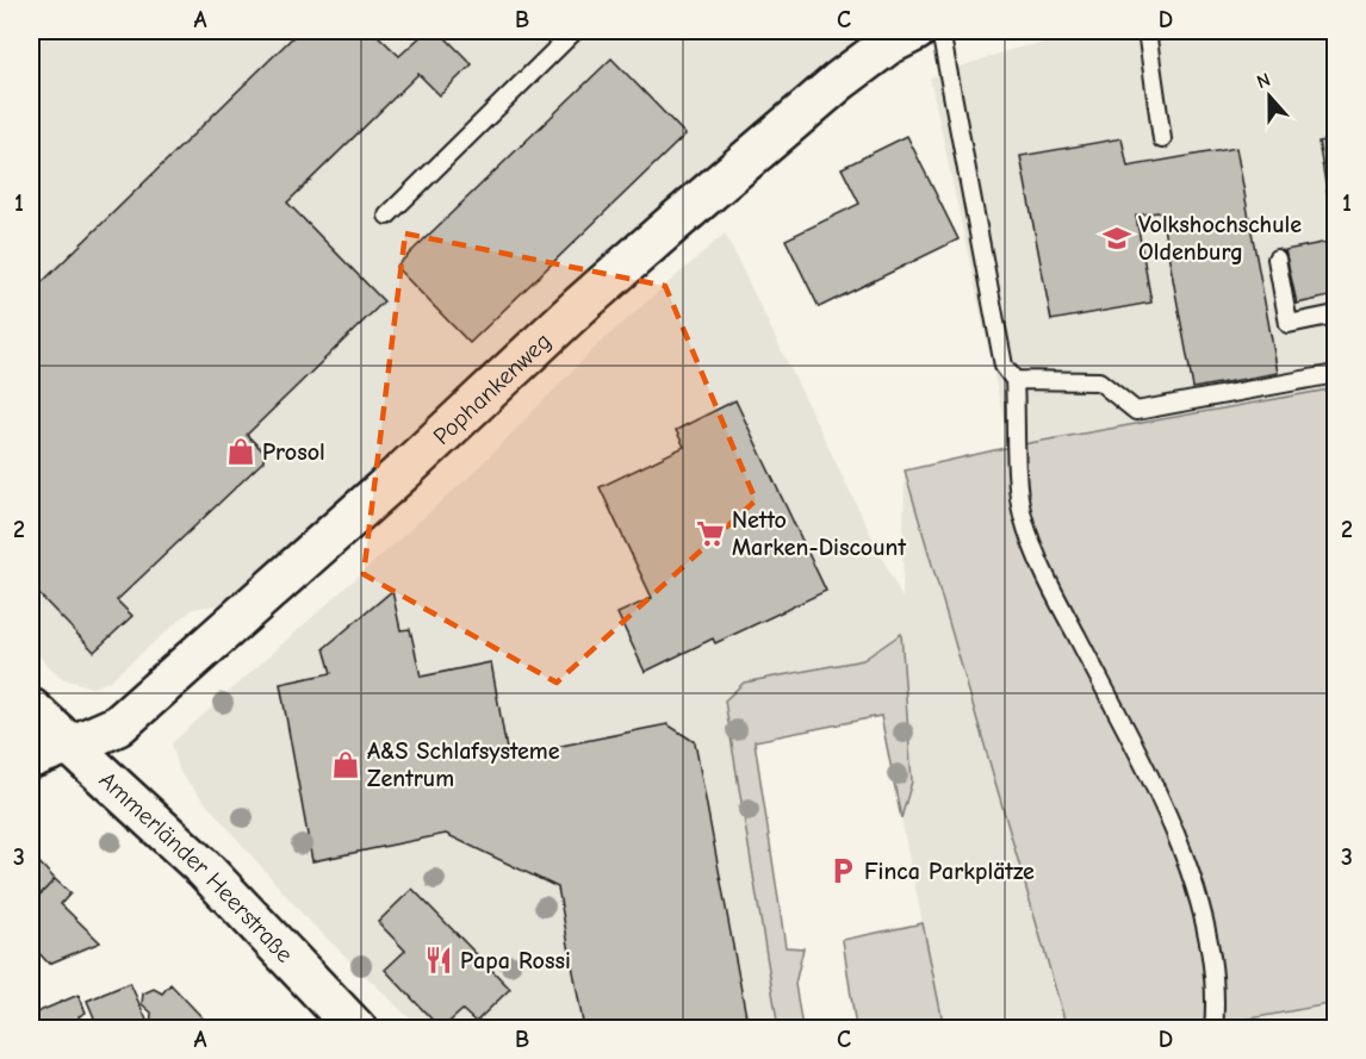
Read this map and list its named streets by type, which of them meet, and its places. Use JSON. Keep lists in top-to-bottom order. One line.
{"streets":{"street":["Pophankenweg","Ammerländer Heerstraße"]},"crossings":[["Pophankenweg","Ammerländer Heerstraße"]],"places":{"school or university":["Volkshochschule Oldenburg"],"shop":["Prosol","A&S Schlafsysteme Zentrum"],"supermarket":["Netto Marken-Discount"],"parking":["Finca Parkplätze"],"restaurant":["Papa Rossi"]},"north":"top","grid":{"columns":["A","B","C","D"],"rows":["1","2","3"]}}
